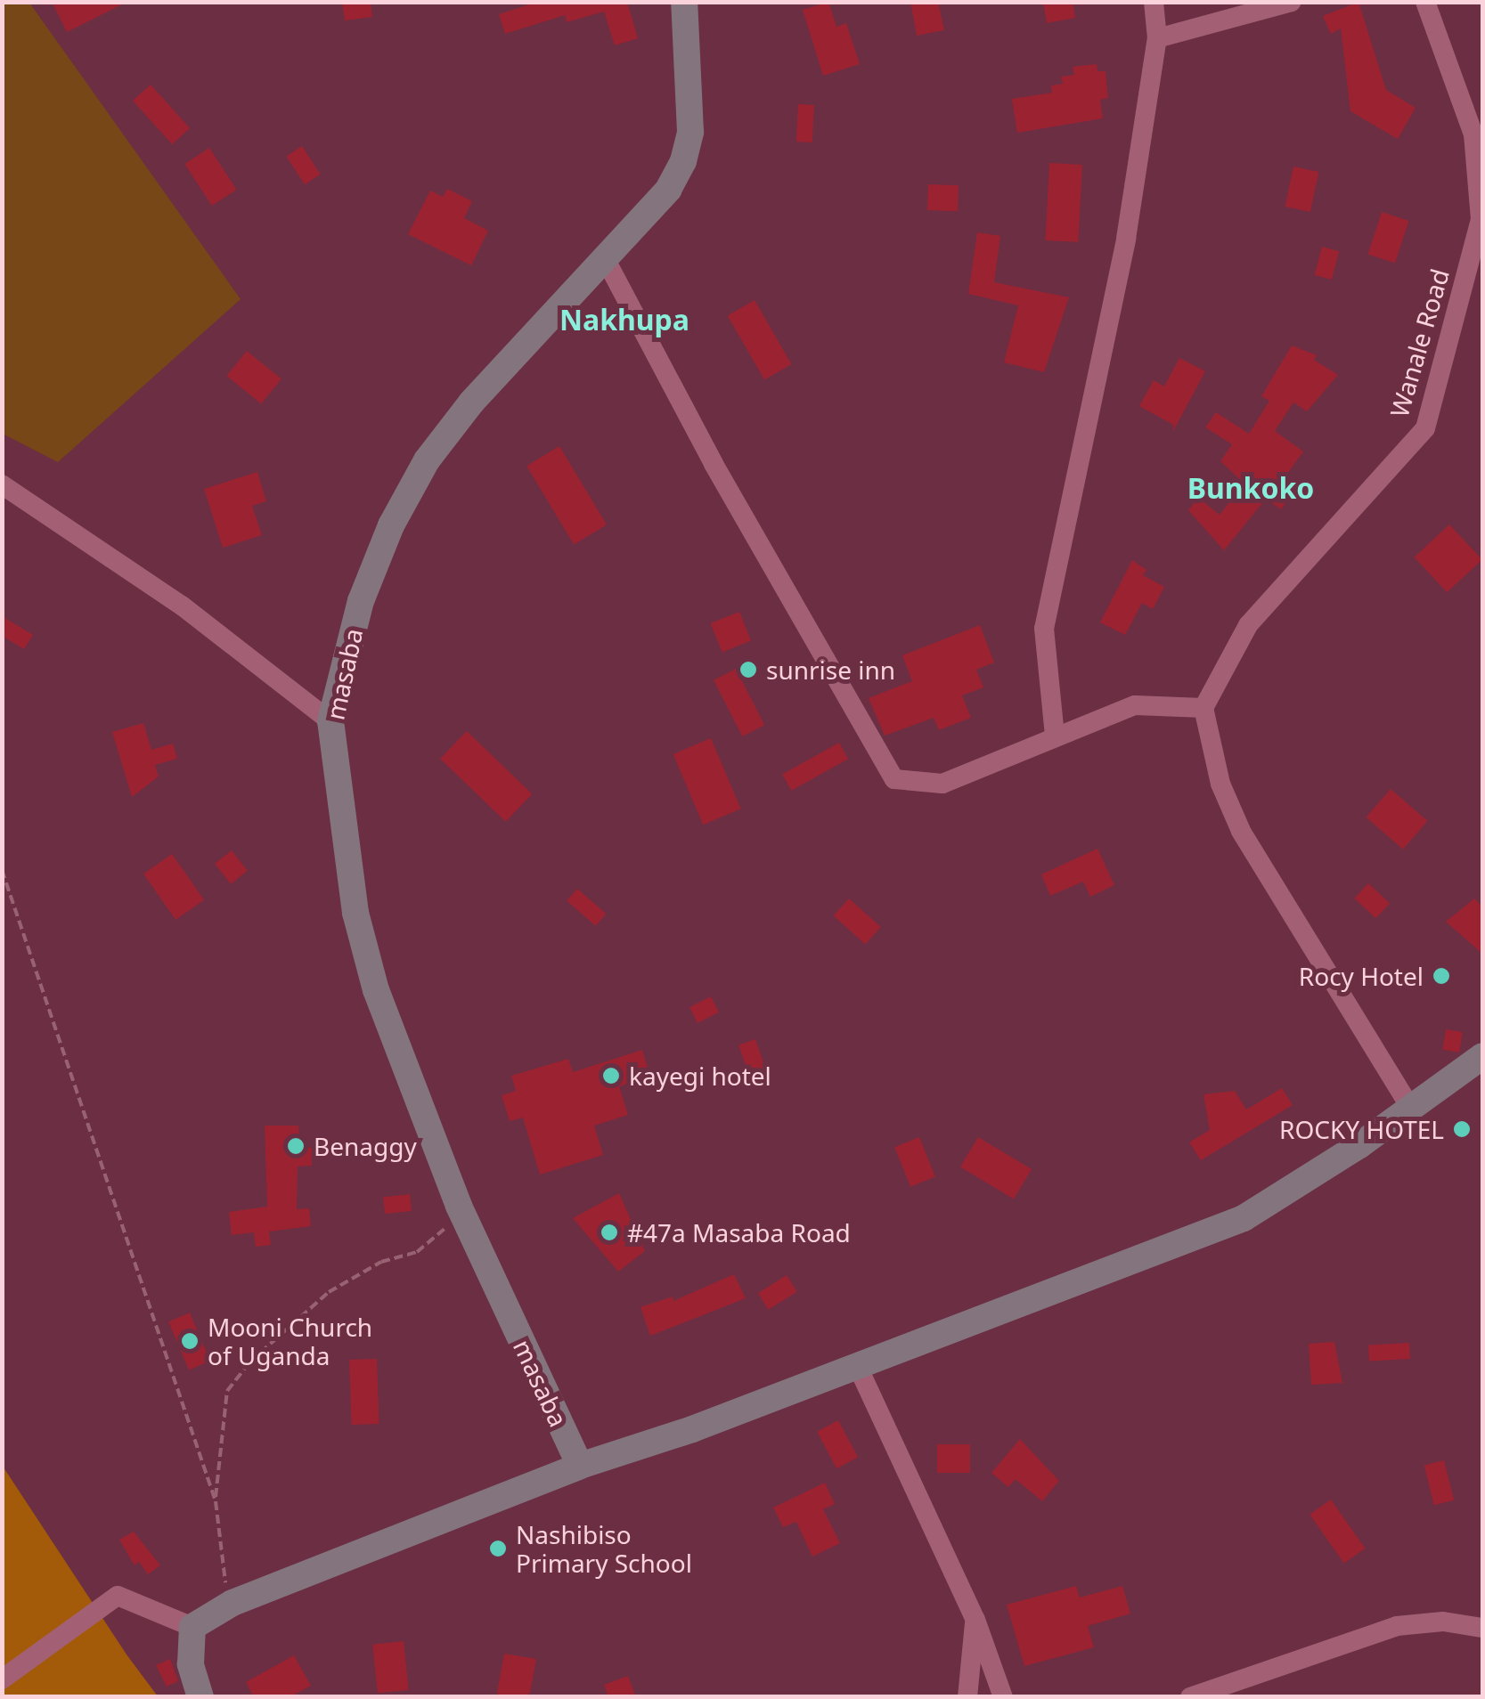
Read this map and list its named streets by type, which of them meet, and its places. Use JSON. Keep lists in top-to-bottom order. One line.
{"streets":{"street":["Wanale Road","masaba"]},"districts":["Nakhupa","Bunkoko"],"places":["sunrise inn","Rocy Hotel","kayegi hotel","ROCKY HOTEL","Benaggy","#47a Masaba Road","Mooni Church of Uganda","Nashibiso Primary School"]}
